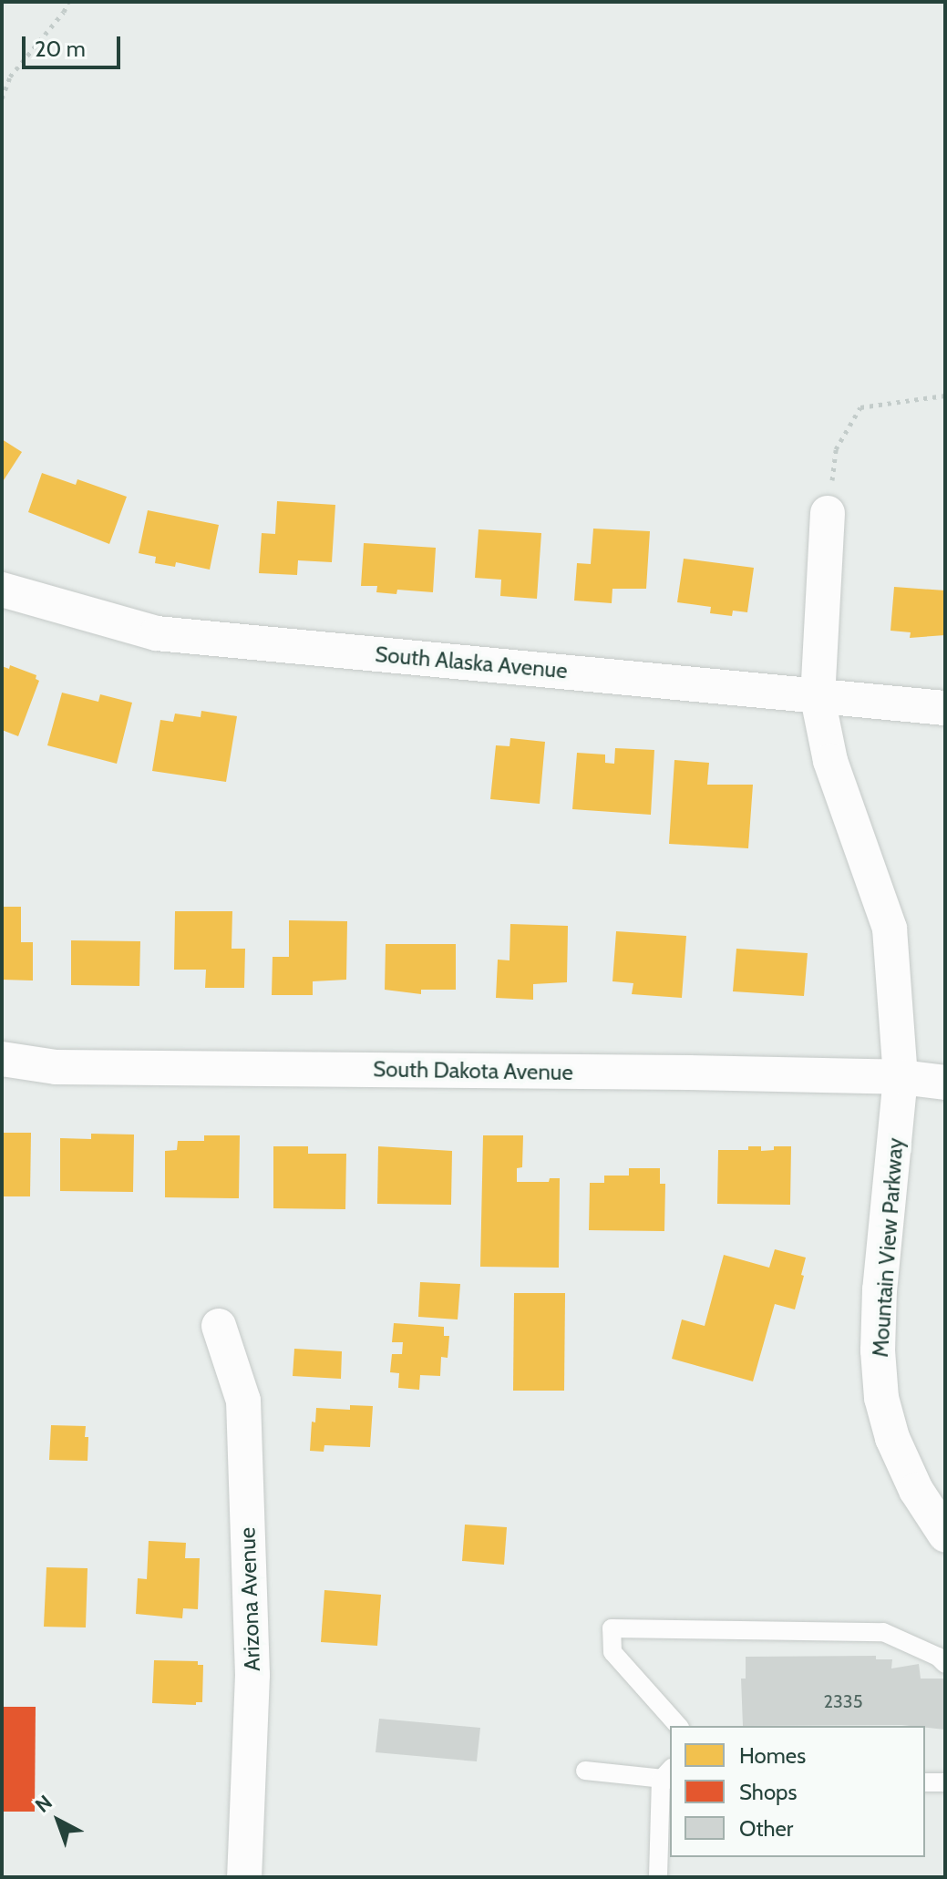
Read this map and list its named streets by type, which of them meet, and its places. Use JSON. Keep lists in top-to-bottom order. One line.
{"streets":{"street":["South Alaska Avenue","South Dakota Avenue","Mountain View Parkway","Arizona Avenue"]},"crossings":[["South Alaska Avenue","Mountain View Parkway"],["South Dakota Avenue","Mountain View Parkway"]],"house_numbers":["2335"],"legend":["Homes","Shops","Other"],"scale_bar":"20 m","north":"top left"}
